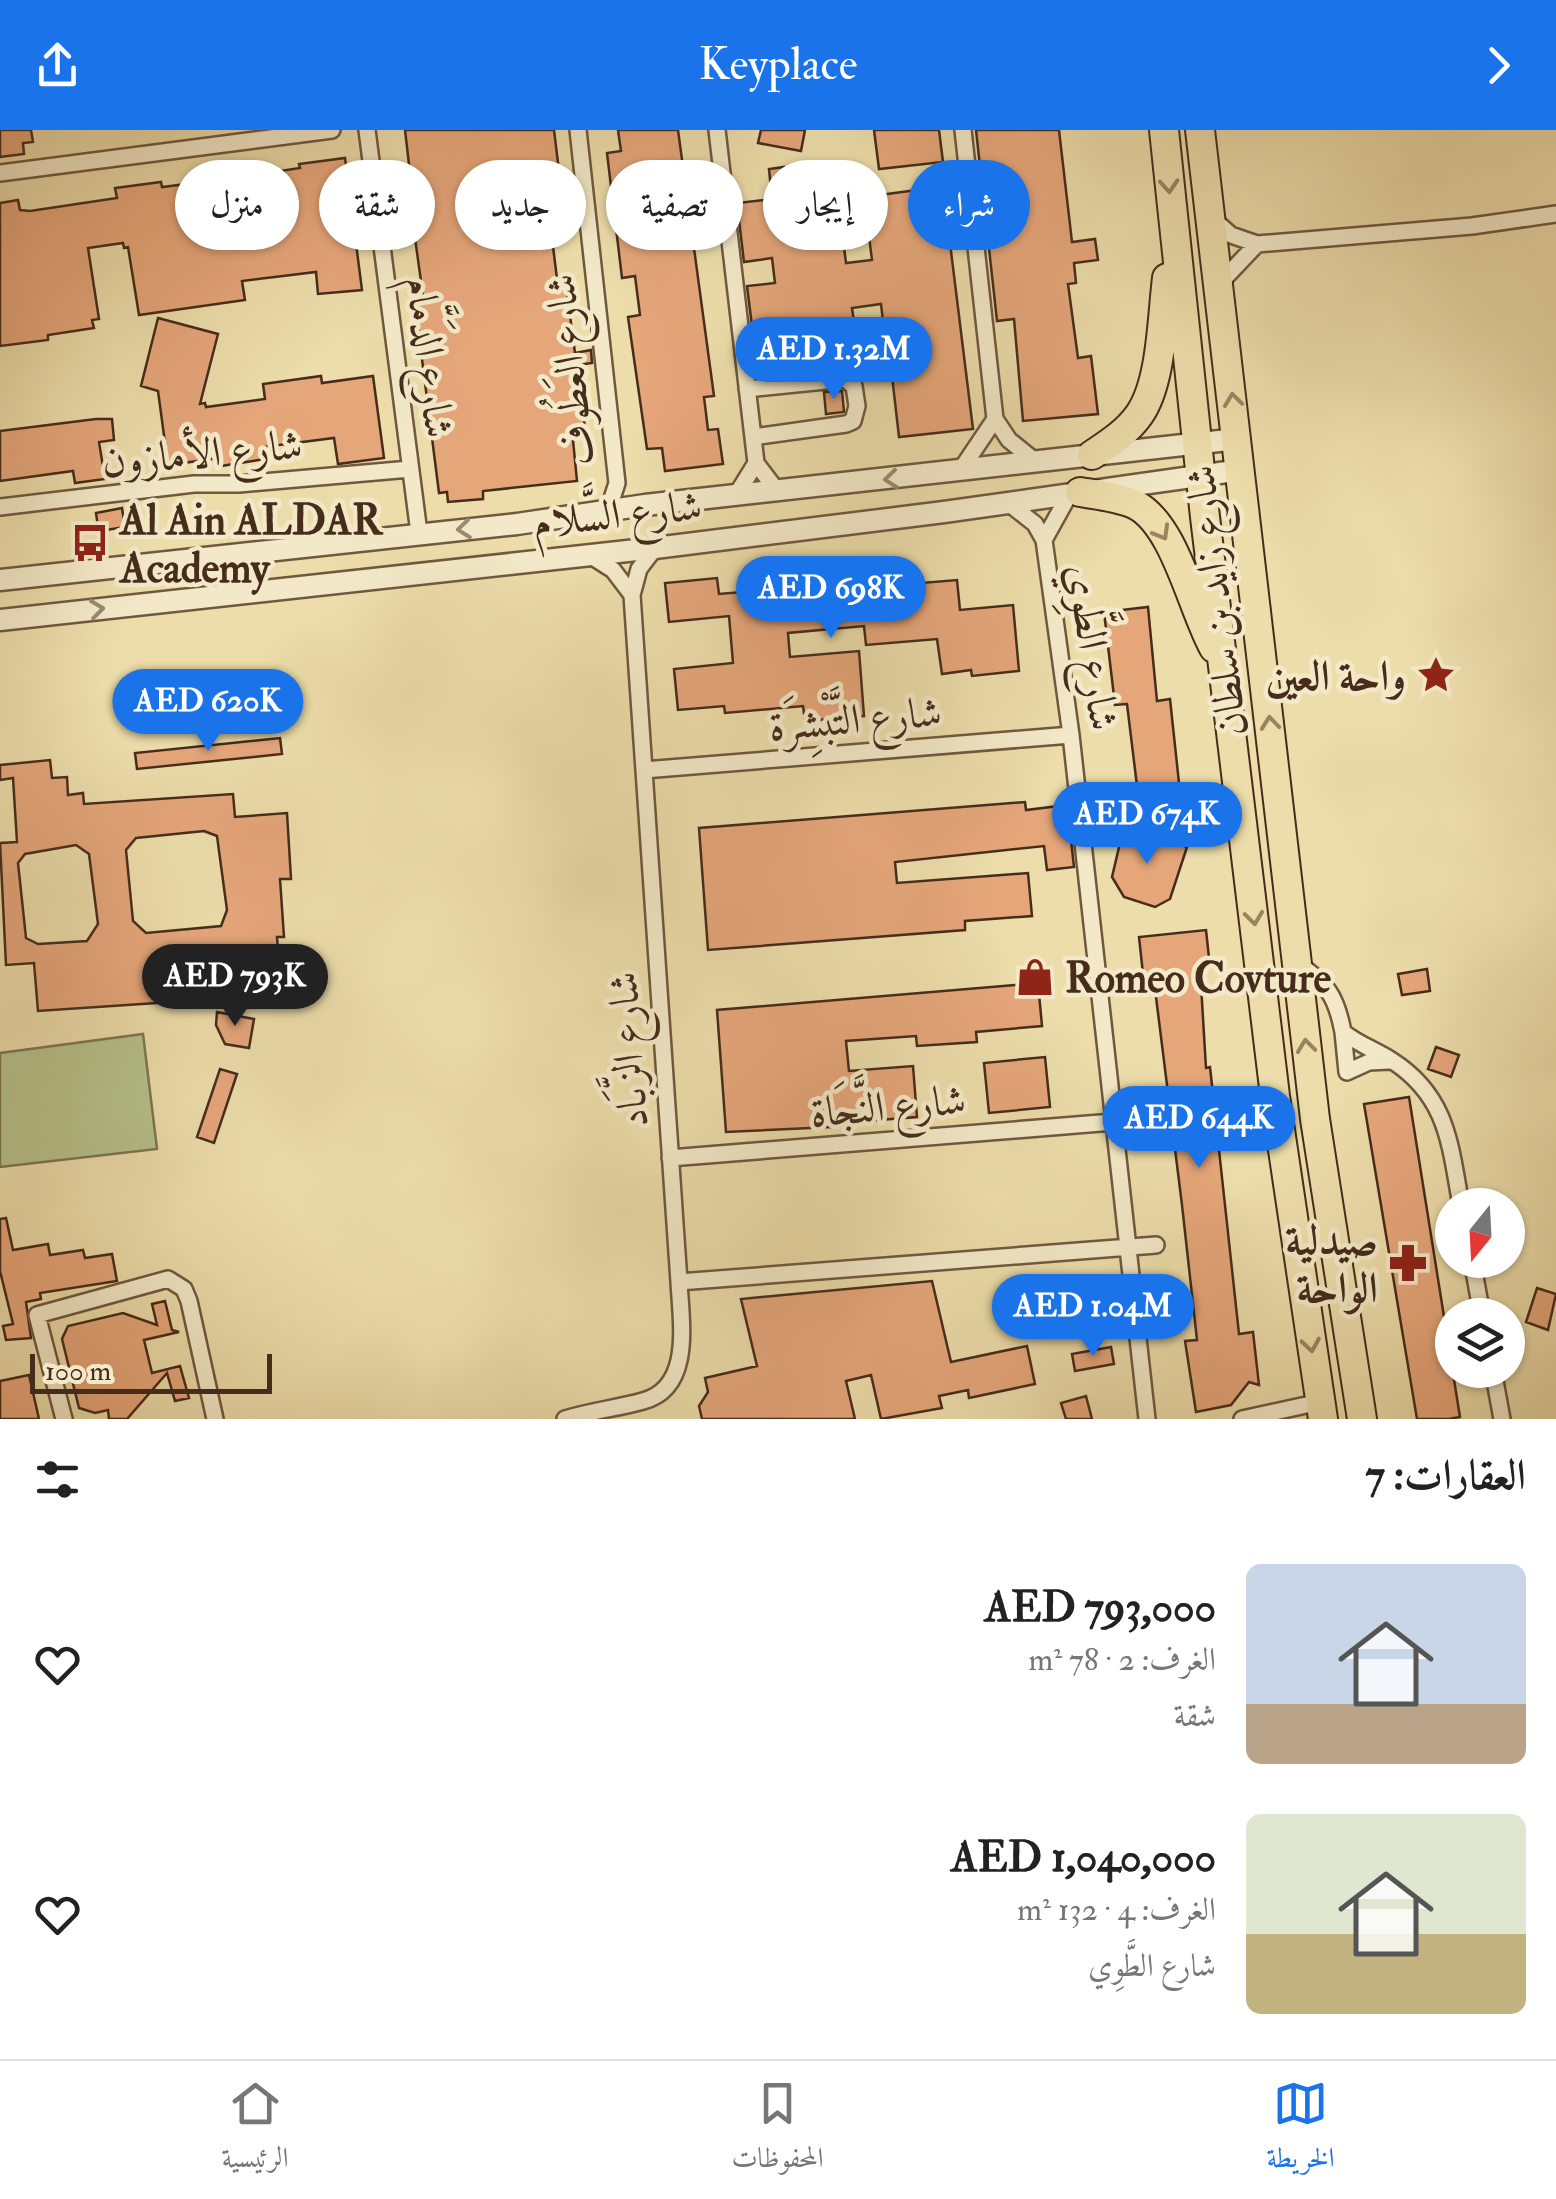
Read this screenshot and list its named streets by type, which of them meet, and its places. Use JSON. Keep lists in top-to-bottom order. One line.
{"streets":{"highway":["شارع زايد بن سلطان"],"street":["شارع الدَمَّام","شارع العَطُوف","شارع الأمازون","شارع السَّلام","شارع الطَّوِي","شارع التَّبْشِرَة","شارع الزَّبَاد","شارع النَّجَاة"]},"crossings":[["شارع الدَمَّام","شارع الأمازون"],["شارع الدَمَّام","شارع السَّلام"],["شارع العَطُوف","شارع السَّلام"],["شارع السَّلام","شارع زايد بن سلطان"],["شارع السَّلام","شارع الطَّوِي"],["شارع السَّلام","شارع الزَّبَاد"],["شارع الطَّوِي","شارع التَّبْشِرَة"],["شارع الطَّوِي","شارع النَّجَاة"],["شارع التَّبْشِرَة","شارع الزَّبَاد"],["شارع الزَّبَاد","شارع النَّجَاة"]],"places":{"bus stop":["Al Ain ALDAR Academy"],"place":["واحة العين"],"shop":["Romeo Covture"],"pharmacy":["صيدلية الواحة"]},"scale_bar":"100 m","north":"bottom","page":{"header":"Keyplace","chip":["شراء","إيجار","تصفية","جديد","شقة","منزل"],"price":["AED 1.32M","AED 698K","AED 620K","AED 674K","AED 793K","AED 644K","AED 1.04M"],"scale":"100 m","heading":"العقارات: 7","list":[{"name":"AED 793,000","note":"الغرف: 2 · 78 m² · شقة"},{"name":"AED 1,040,000","note":"الغرف: 4 · 132 m² · شارع الطَّوِي"}],"tabs":["الخريطة","المحفوظات","الرئيسية"]}}
